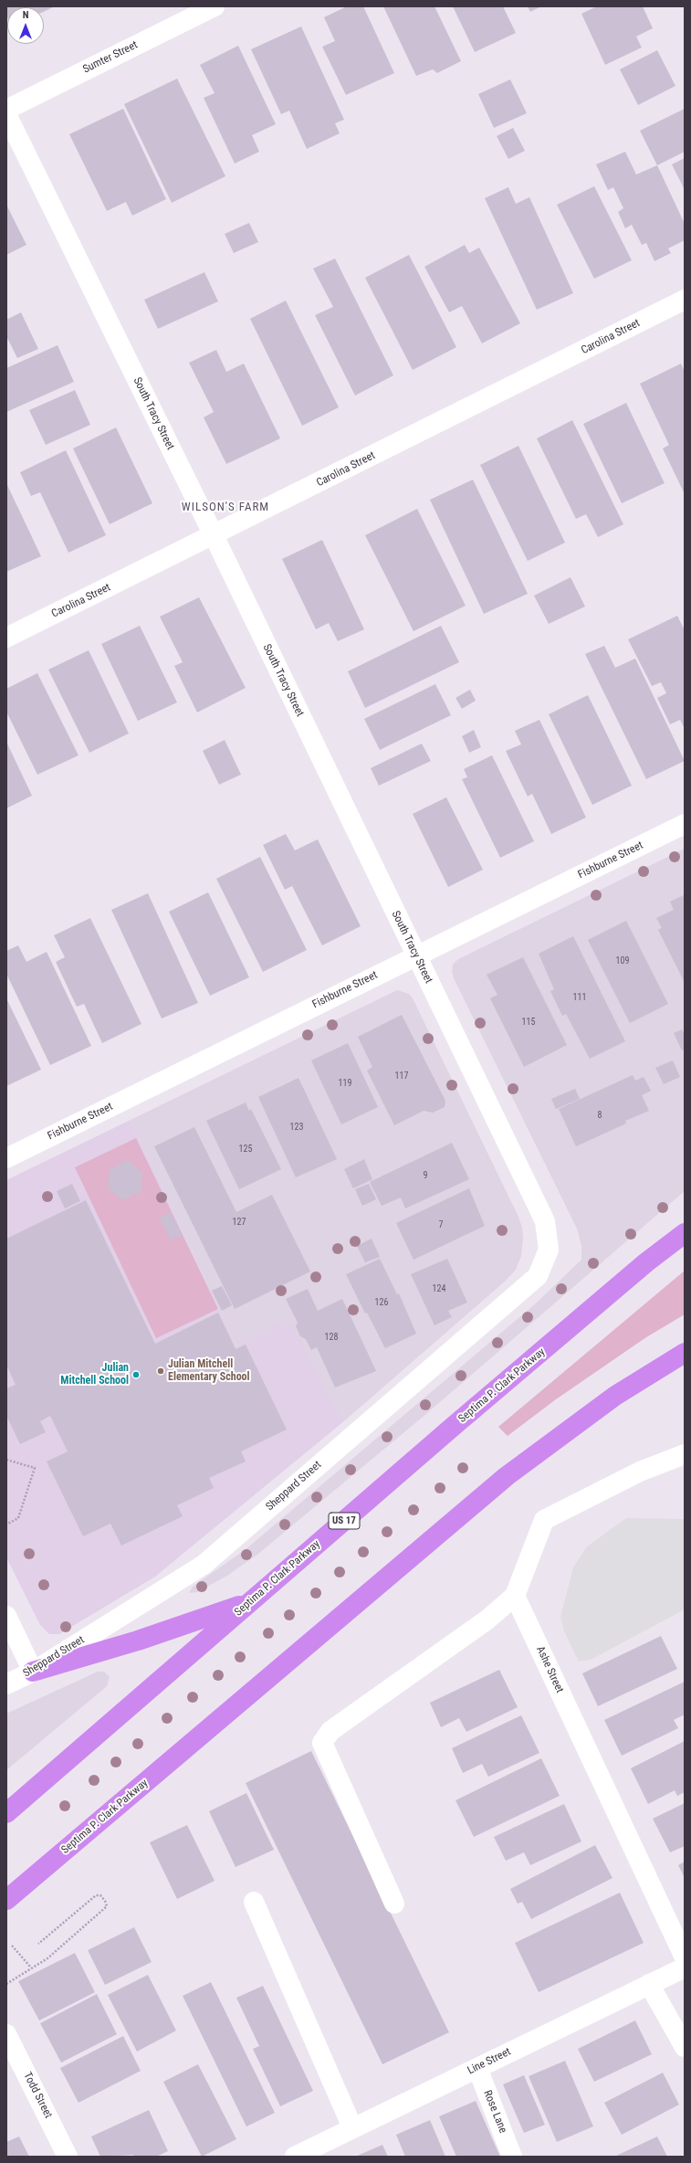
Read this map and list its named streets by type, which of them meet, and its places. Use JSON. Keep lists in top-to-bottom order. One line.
{"streets":{"highway":["Septima P. Clark Parkway","US 17"],"street":["Sumter Street","Carolina Street","South Tracy Street","Fishburne Street","Sheppard Street","Ashe Street","Line Street","Todd Street","Rose Lane"]},"crossings":[["Carolina Street","South Tracy Street"],["South Tracy Street","Fishburne Street"],["South Tracy Street","Sheppard Street"],["Line Street","Rose Lane"]],"districts":["WILSON'S FARM"],"places":["Julian Mitchell Elementary School","Julian Mitchell School"],"house_numbers":["109","111","115","117","119","8","123","125","9","127","7","124","126","128"],"north":"top"}
